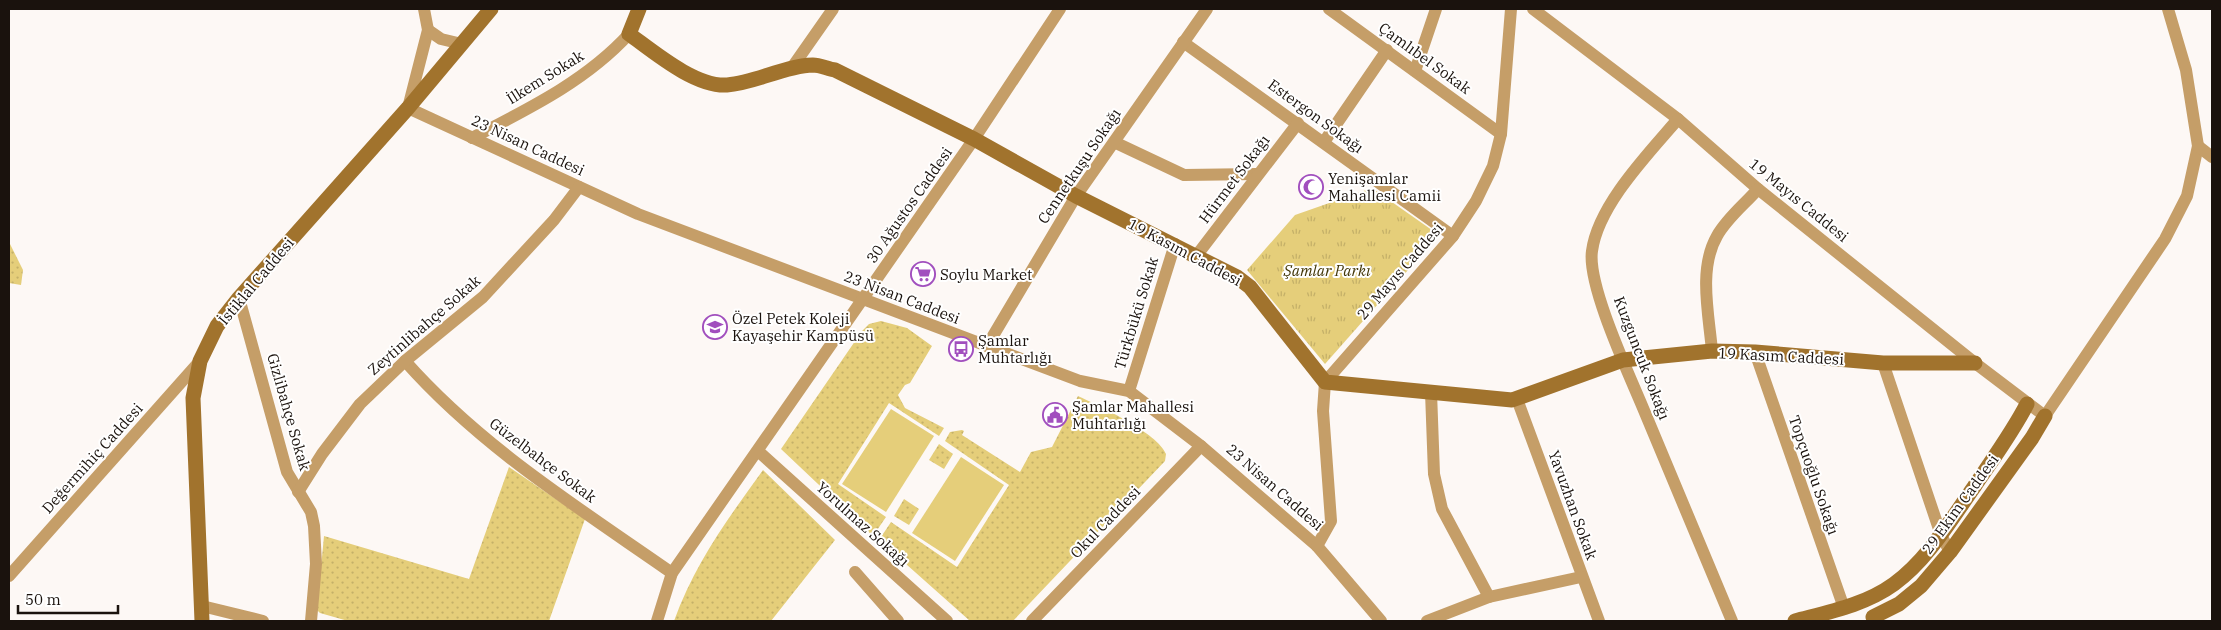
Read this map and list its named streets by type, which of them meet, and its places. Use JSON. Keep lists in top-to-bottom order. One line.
{"streets":{"street":["Çamlıbel Sokak","İlkem Sokak","Estergon Sokağı","23 Nisan Caddesi","Cennetkuşu Sokağı","Hürmet Sokağı","19 Mayıs Caddesi","30 Ağustos Caddesi","19 Kasım Caddesi","29 Mayıs Caddesi","İstiklal Caddesi","Türkbükü Sokak","Zeytinlibahçe Sokak","Kuzguncuk Sokağı","Gizlibahçe Sokak","Değermihiç Caddesi","Güzelbahçe Sokak","Topçuoğlu Sokağı","29 Ekim Caddesi","Yavuzhan Sokak","Okul Caddesi","Yorulmaz Sokağı"]},"crossings":[["Çamlıbel Sokak","29 Mayıs Caddesi"],["İlkem Sokak","23 Nisan Caddesi"],["İlkem Sokak","19 Kasım Caddesi"],["Estergon Sokağı","Cennetkuşu Sokağı"],["Estergon Sokağı","Hürmet Sokağı"],["Estergon Sokağı","29 Mayıs Caddesi"],["23 Nisan Caddesi","Cennetkuşu Sokağı"],["23 Nisan Caddesi","30 Ağustos Caddesi"],["23 Nisan Caddesi","İstiklal Caddesi"],["23 Nisan Caddesi","Türkbükü Sokak"],["23 Nisan Caddesi","Zeytinlibahçe Sokak"],["23 Nisan Caddesi","Okul Caddesi"],["Cennetkuşu Sokağı","19 Kasım Caddesi"],["Hürmet Sokağı","19 Kasım Caddesi"],["19 Mayıs Caddesi","19 Kasım Caddesi"],["19 Mayıs Caddesi","Kuzguncuk Sokağı"],["19 Mayıs Caddesi","29 Ekim Caddesi"],["30 Ağustos Caddesi","19 Kasım Caddesi"],["30 Ağustos Caddesi","Güzelbahçe Sokak"],["30 Ağustos Caddesi","Yorulmaz Sokağı"],["19 Kasım Caddesi","29 Mayıs Caddesi"],["19 Kasım Caddesi","Türkbükü Sokak"],["19 Kasım Caddesi","Kuzguncuk Sokağı"],["19 Kasım Caddesi","Topçuoğlu Sokağı"],["19 Kasım Caddesi","Yavuzhan Sokak"],["İstiklal Caddesi","Gizlibahçe Sokak"],["İstiklal Caddesi","Değermihiç Caddesi"],["Zeytinlibahçe Sokak","Gizlibahçe Sokak"],["Zeytinlibahçe Sokak","Güzelbahçe Sokak"],["Topçuoğlu Sokağı","29 Ekim Caddesi"]],"parks":["Şamlar Parkı"],"places":{"mosque":["Yenişamlar Mahallesi Camii"],"supermarket":["Soylu Market"],"school or university":["Özel Petek Koleji Kayaşehir Kampüsü"],"bus stop":["Şamlar Muhtarlığı"],"public building":["Şamlar Mahallesi Muhtarlığı"]},"scale_bar":"50 m"}
